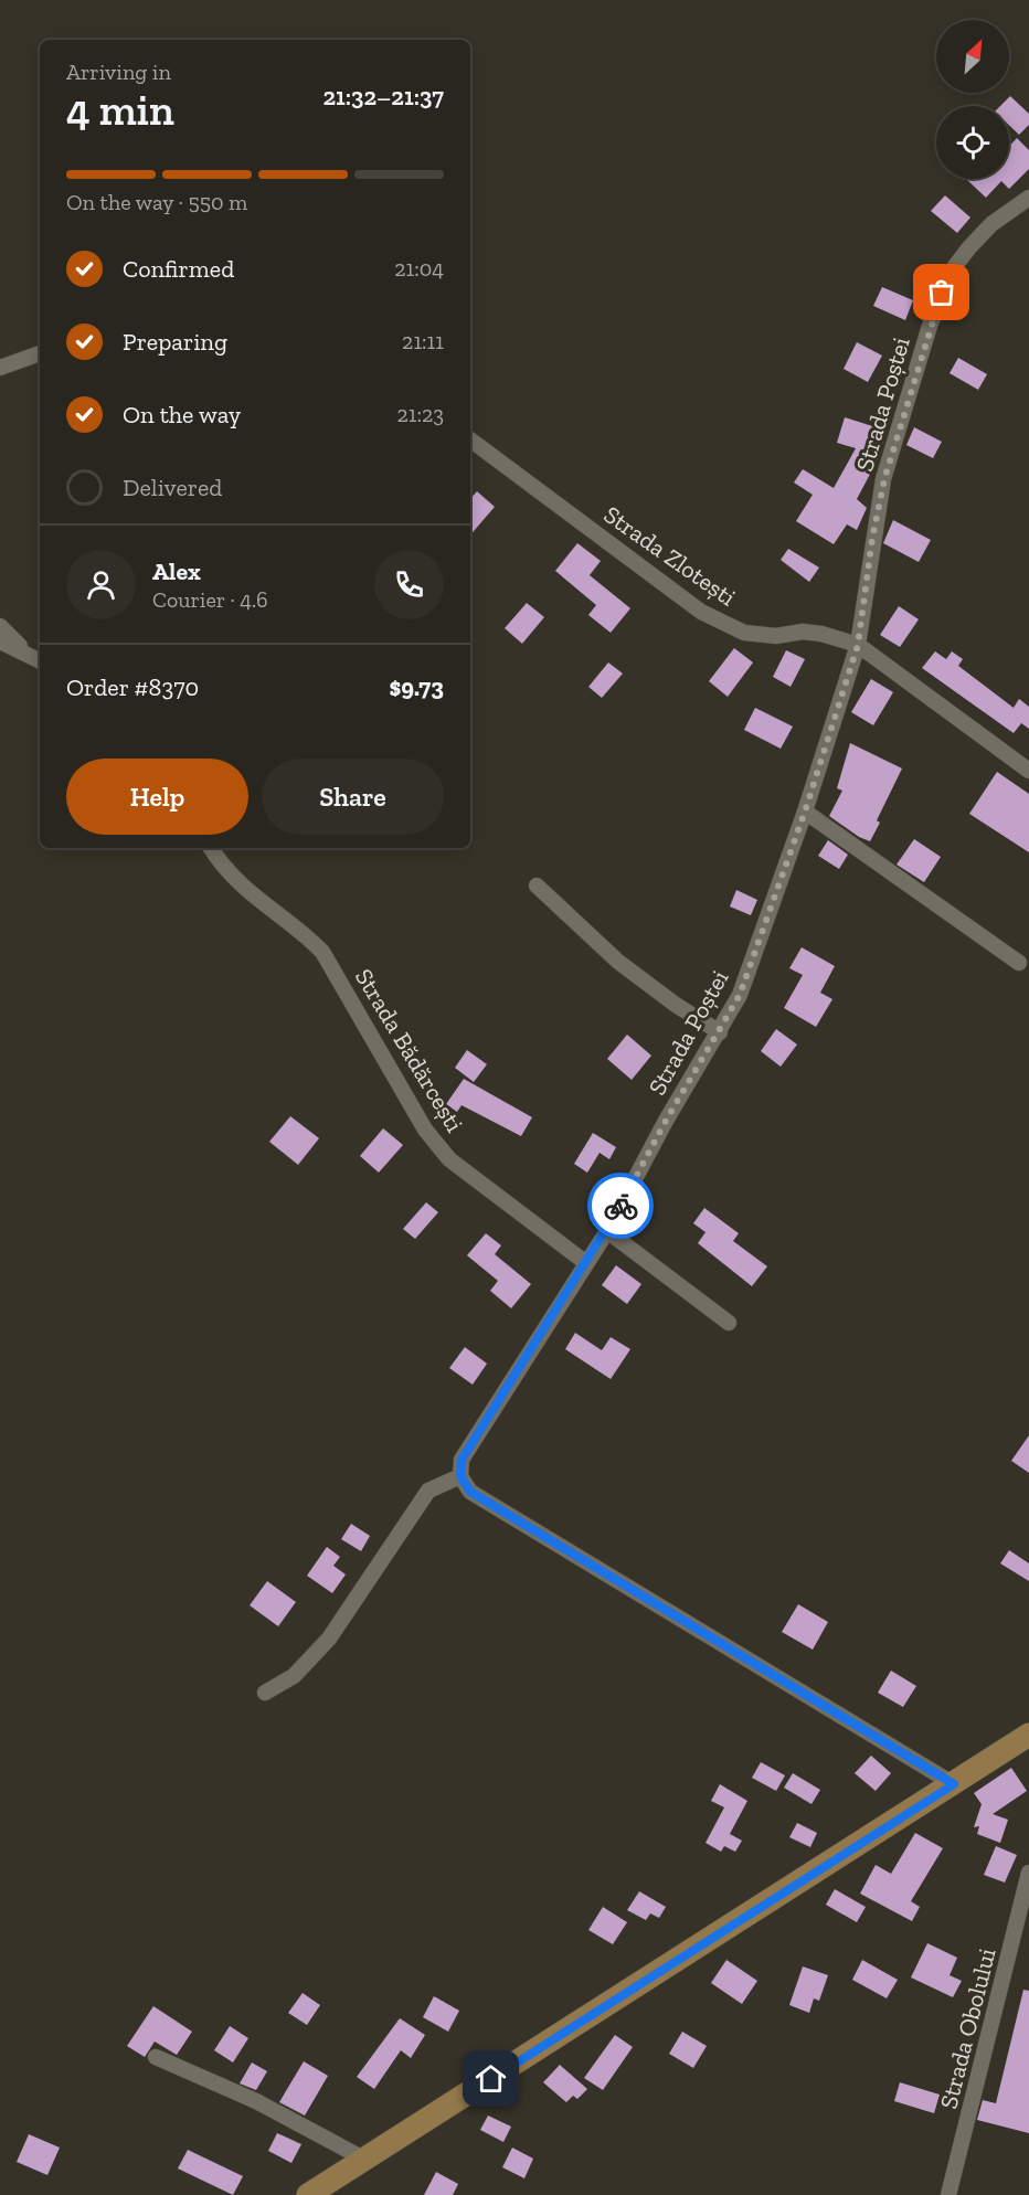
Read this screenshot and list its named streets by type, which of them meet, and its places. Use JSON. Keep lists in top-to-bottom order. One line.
{"streets":{"street":["Strada Poștei","Strada Zlotești","Strada Bădărcești","Strada Obolului"]},"crossings":[["Strada Poștei","Strada Zlotești"],["Strada Poștei","Strada Bădărcești"]],"north":"top right","page":{"heading":["4 min","Arriving in","21:32–21:37"],"panel":["Alex","Courier · 4.6","Order #8370","$9.73"],"bar":"On the way · 550 m","list":[["Confirmed","21:04"],["Preparing","21:11"],["On the way","21:23"],"Delivered"],"buttons":["Help","Share"]}}
